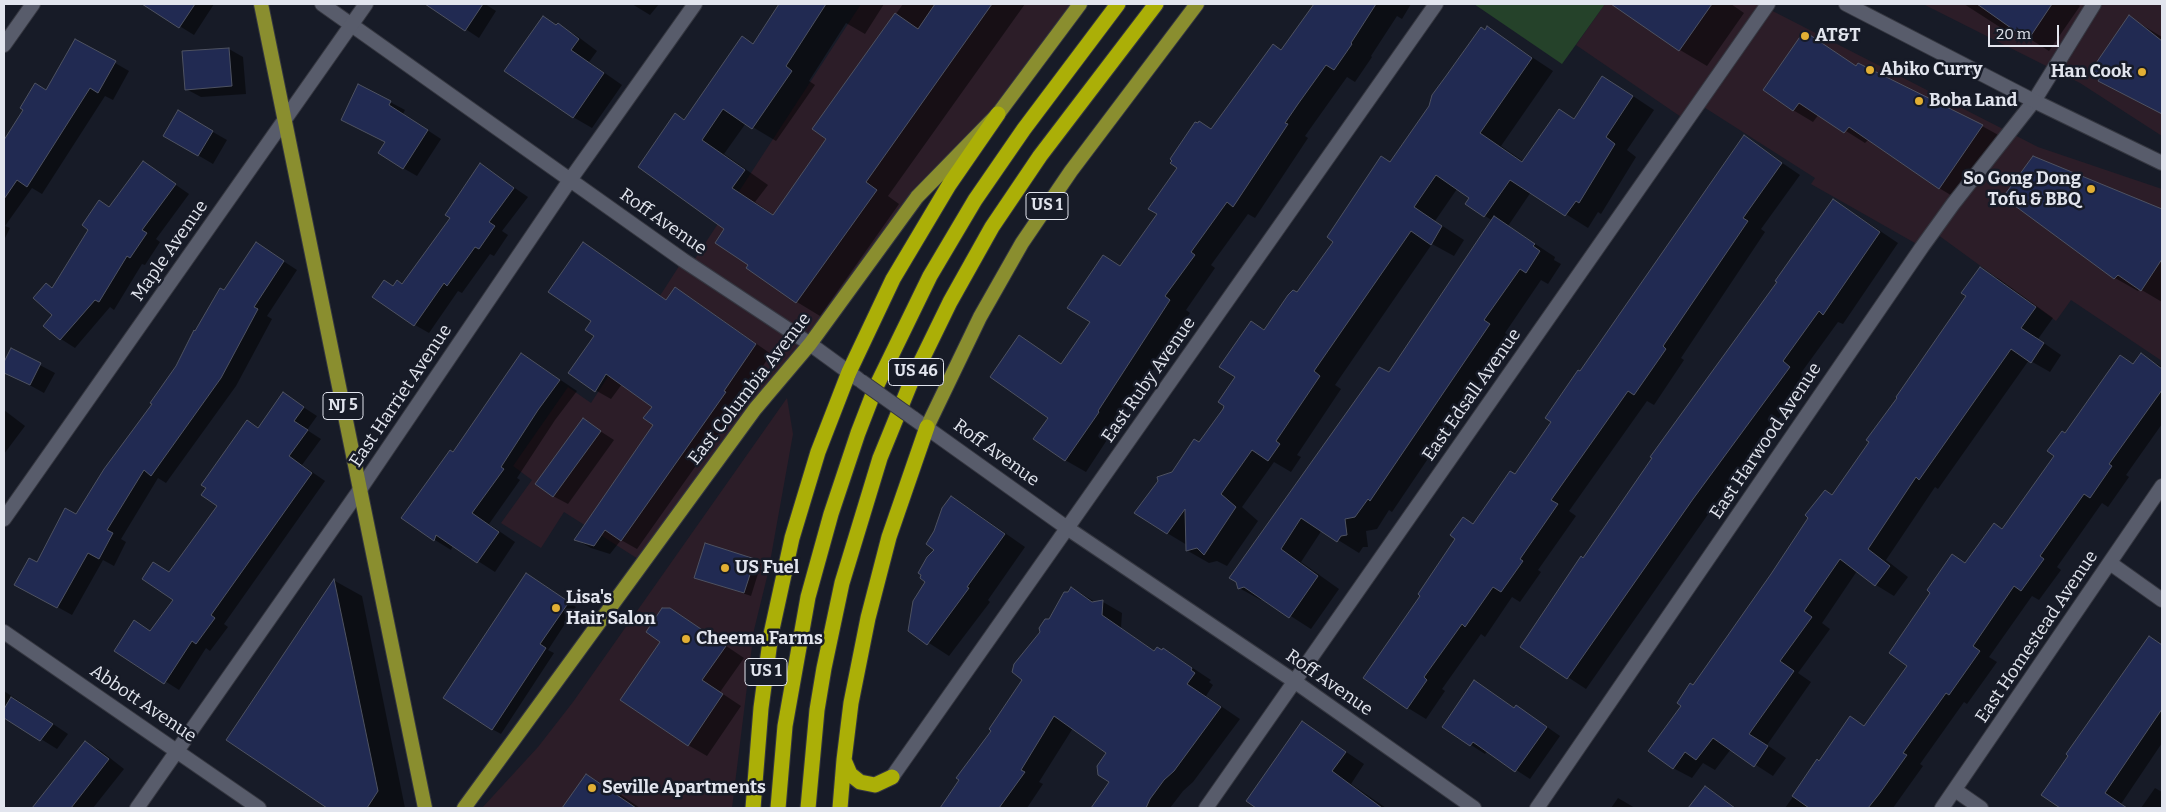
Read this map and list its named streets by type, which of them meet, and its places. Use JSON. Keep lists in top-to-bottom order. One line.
{"streets":{"highway":["US 1","US 46"],"main road":["East Columbia Avenue","NJ 5"],"street":["Roff Avenue","Maple Avenue","East Ruby Avenue","East Edsall Avenue","East Harriet Avenue","East Harwood Avenue","East Homestead Avenue","Abbott Avenue"]},"crossings":[["US 1","Roff Avenue"],["US 1","East Columbia Avenue"],["Roff Avenue","Maple Avenue"],["Roff Avenue","East Ruby Avenue"],["Roff Avenue","East Columbia Avenue"],["Roff Avenue","East Edsall Avenue"],["Roff Avenue","East Harriet Avenue"],["Maple Avenue","NJ 5"],["East Harriet Avenue","NJ 5"],["East Harriet Avenue","Abbott Avenue"]],"places":["AT&T","Abiko Curry","Han Cook","Boba Land","So Gong Dong Tofu & BBQ","US Fuel","Lisa's Hair Salon","Cheema Farms","Seville Apartments"],"scale_bar":"20 m"}
